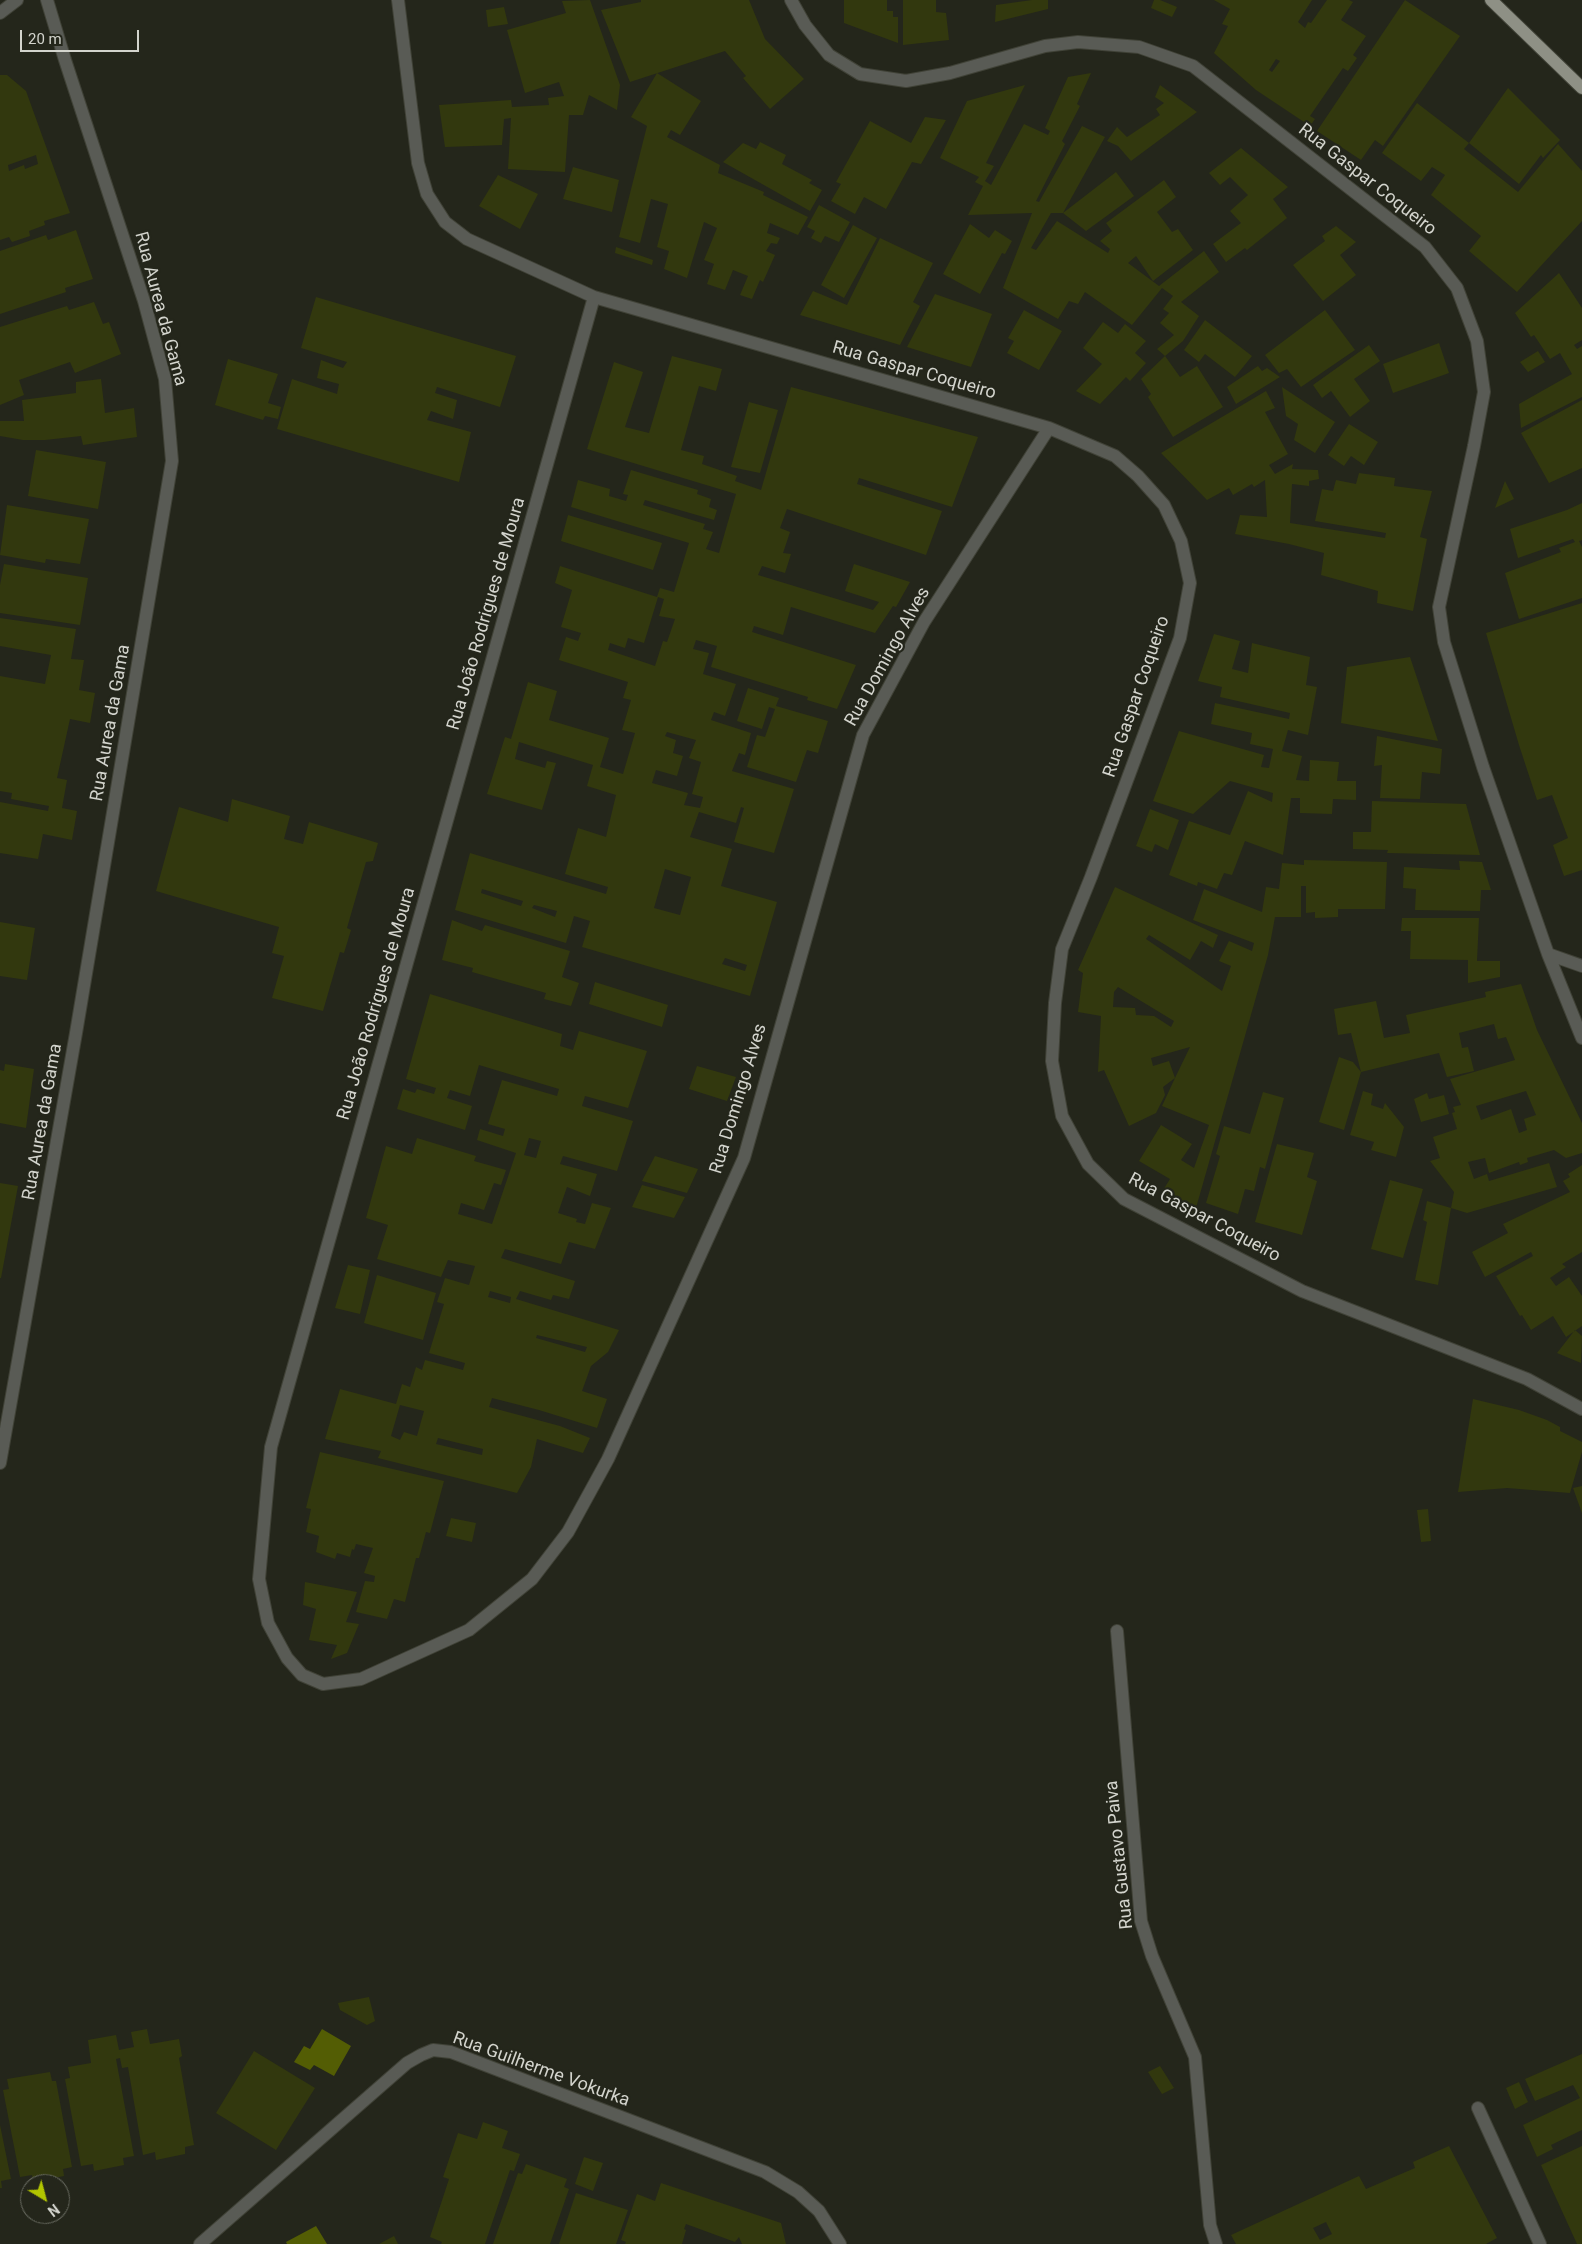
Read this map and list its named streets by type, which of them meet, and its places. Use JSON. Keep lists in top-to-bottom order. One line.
{"streets":{"street":["Rua Gaspar Coqueiro","Rua Aurea da Gama","Rua João Rodrigues de Moura","Rua Domingo Alves","Rua Gustavo Paiva","Rua Guilherme Vokurka"]},"crossings":[["Rua Gaspar Coqueiro","Rua João Rodrigues de Moura"],["Rua Gaspar Coqueiro","Rua Domingo Alves"],["Rua João Rodrigues de Moura","Rua Domingo Alves"]],"scale_bar":"20 m","north":"bottom right"}
